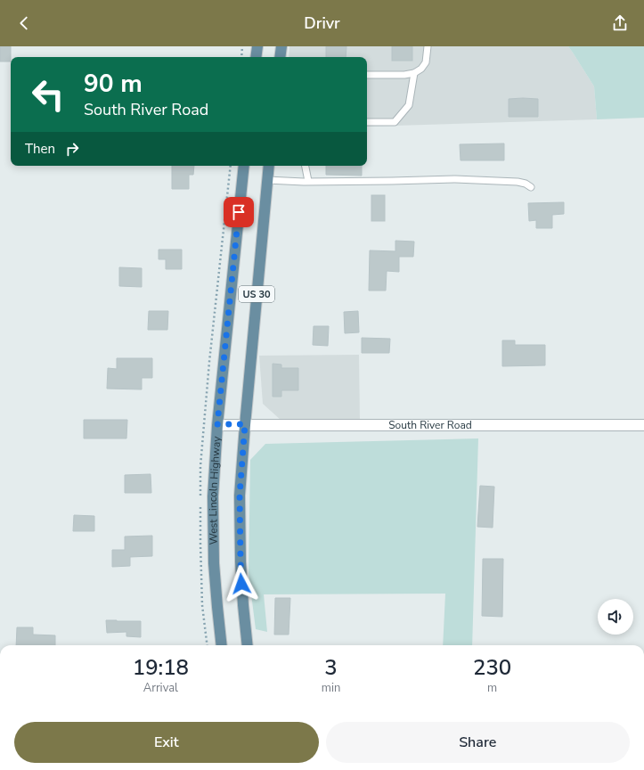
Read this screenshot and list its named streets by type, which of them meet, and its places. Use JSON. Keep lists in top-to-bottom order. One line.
{"streets":{"main road":["US 30","West Lincoln Highway"],"street":["South River Road"]},"crossings":[["US 30","South River Road"],["South River Road","West Lincoln Highway"]],"page":{"header":"Drivr","turn":["90 m","South River Road"],"then":"Then","eta":["19:18","Arrival","3","min","230","m"],"buttons":["Exit","Share"]}}
